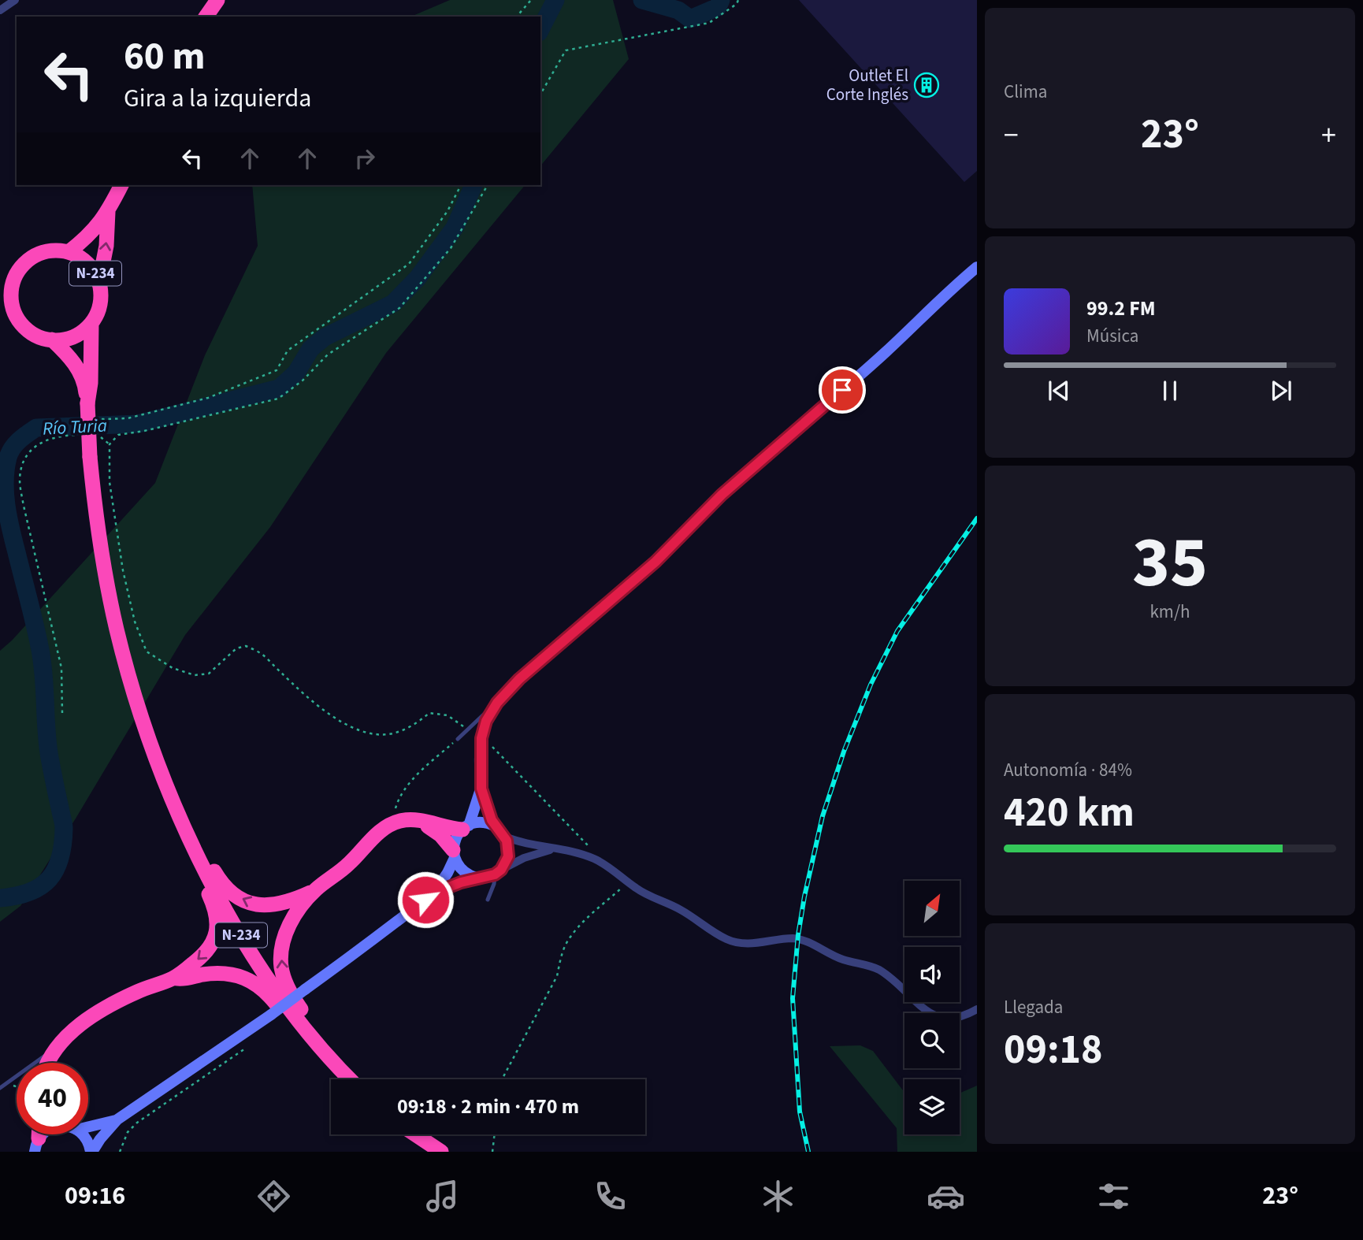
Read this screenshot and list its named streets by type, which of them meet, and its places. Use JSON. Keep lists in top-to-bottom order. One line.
{"streets":{"highway":["N-234"]},"water":["Río Turia"],"places":{"building":["Outlet El Corte Inglés"]},"north":"top right","page":{"tile":["Clima",["35","km/h"],["Autonomía · 84%","420 km"],["Llegada","09:18"]],"turn":["60 m","Gira a la izquierda"],"heat":["−","23°","+"],"song":["99.2 FM","Música"],"limit":"40","trip":"09:18 · 2 min · 470 m","tabs":["09:16","23°"]}}
